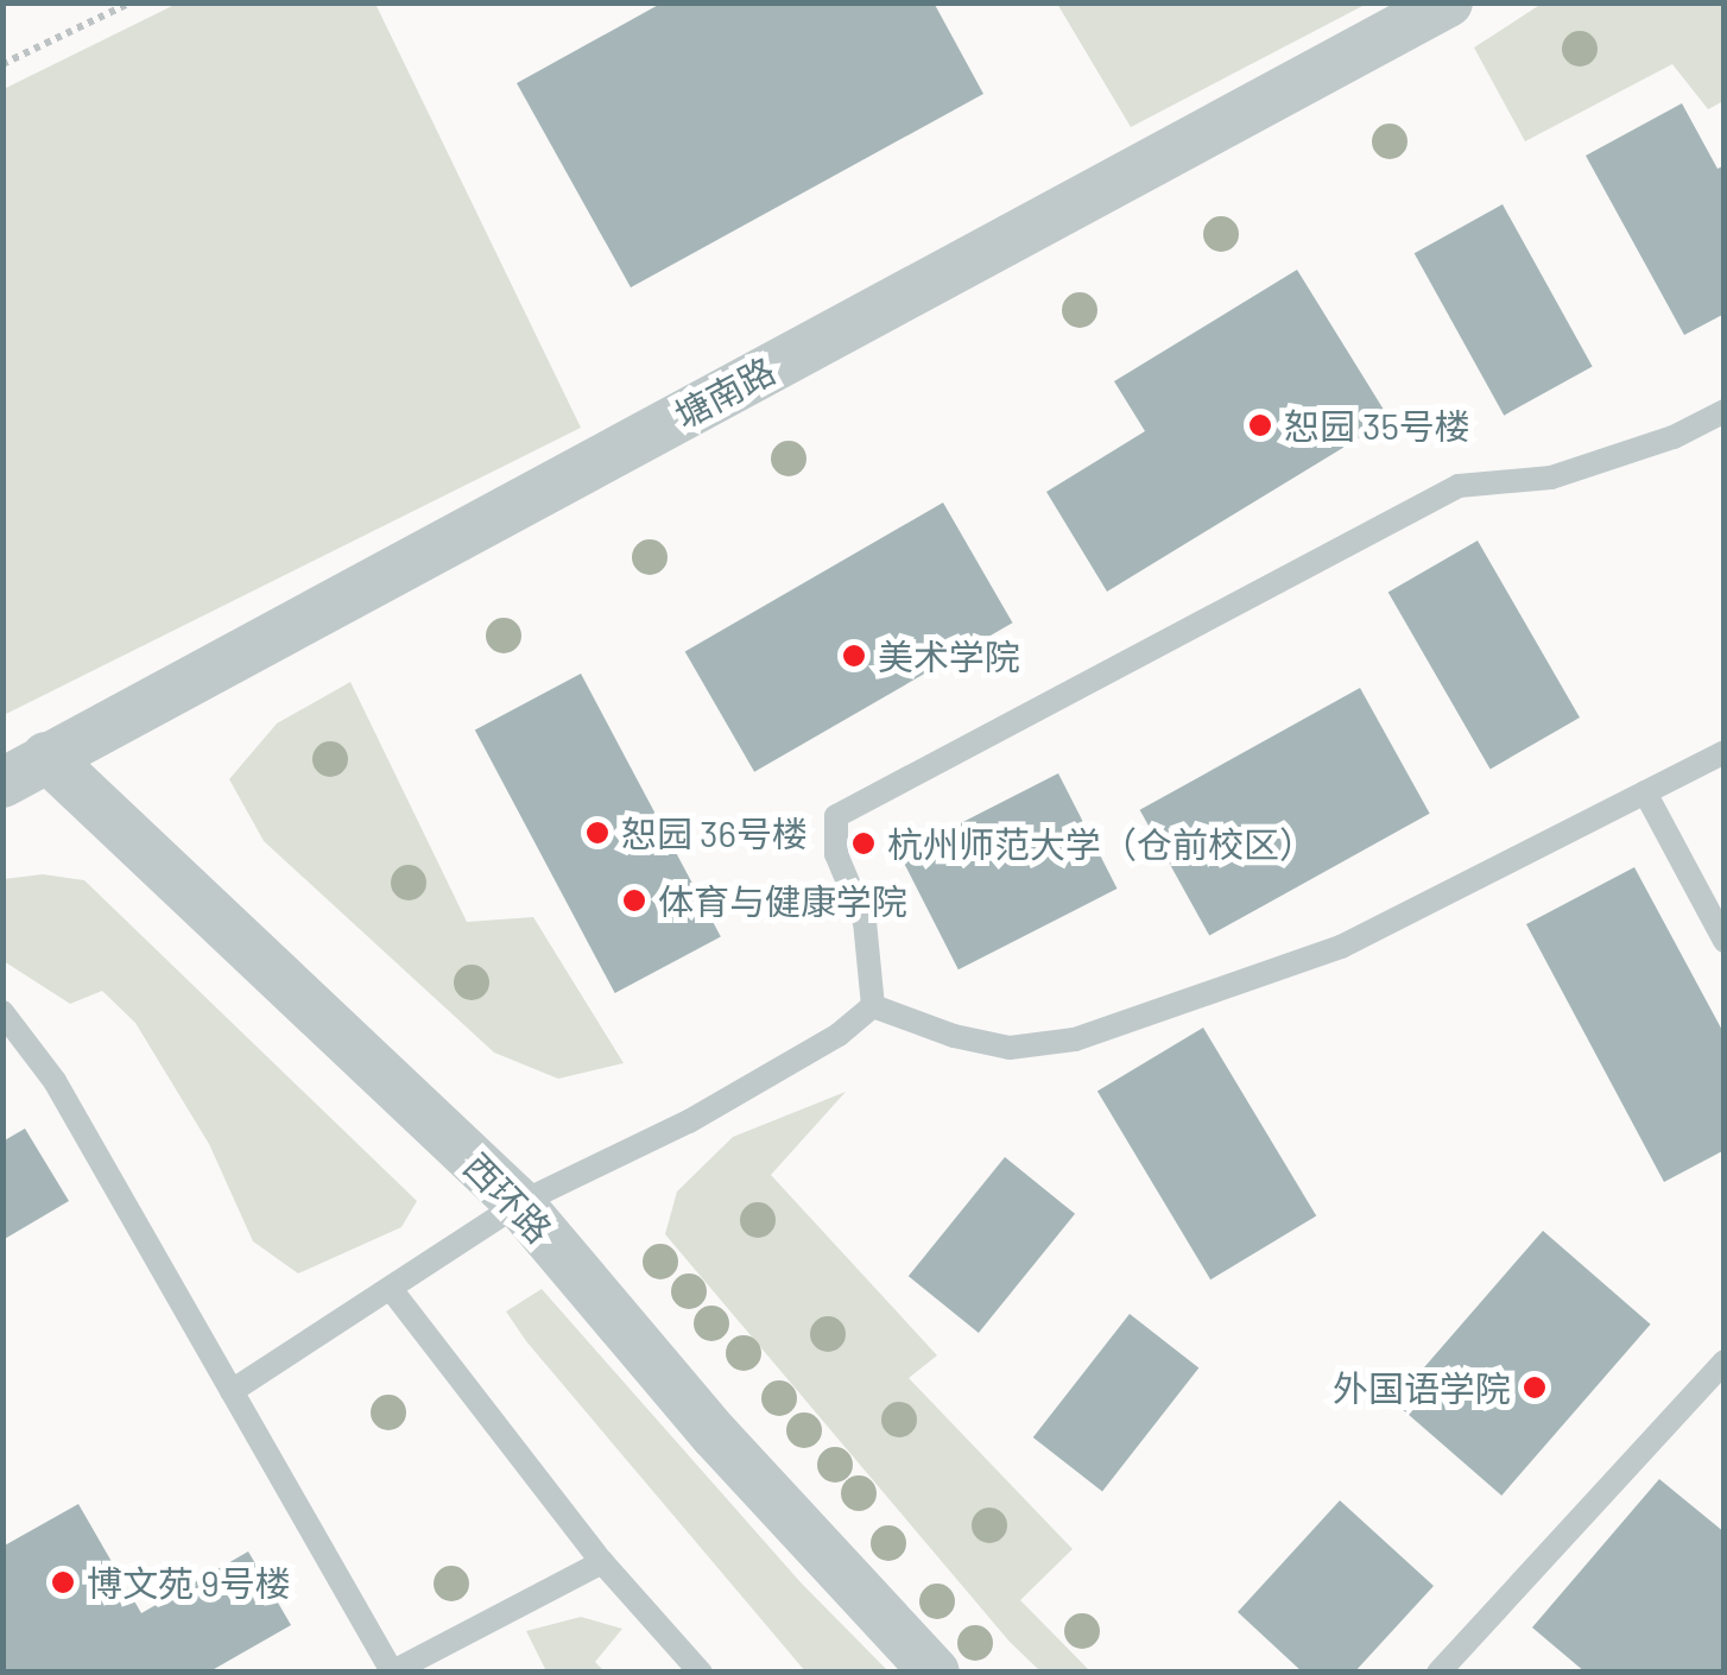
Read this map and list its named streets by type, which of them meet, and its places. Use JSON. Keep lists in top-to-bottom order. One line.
{"streets":{"street":["塘南路","西环路"]},"crossings":[["塘南路","西环路"]],"places":["恕园 35号楼","美术学院","恕园 36号楼","杭州师范大学（仓前校区）","体育与健康学院","外国语学院","博文苑 9号楼"]}
